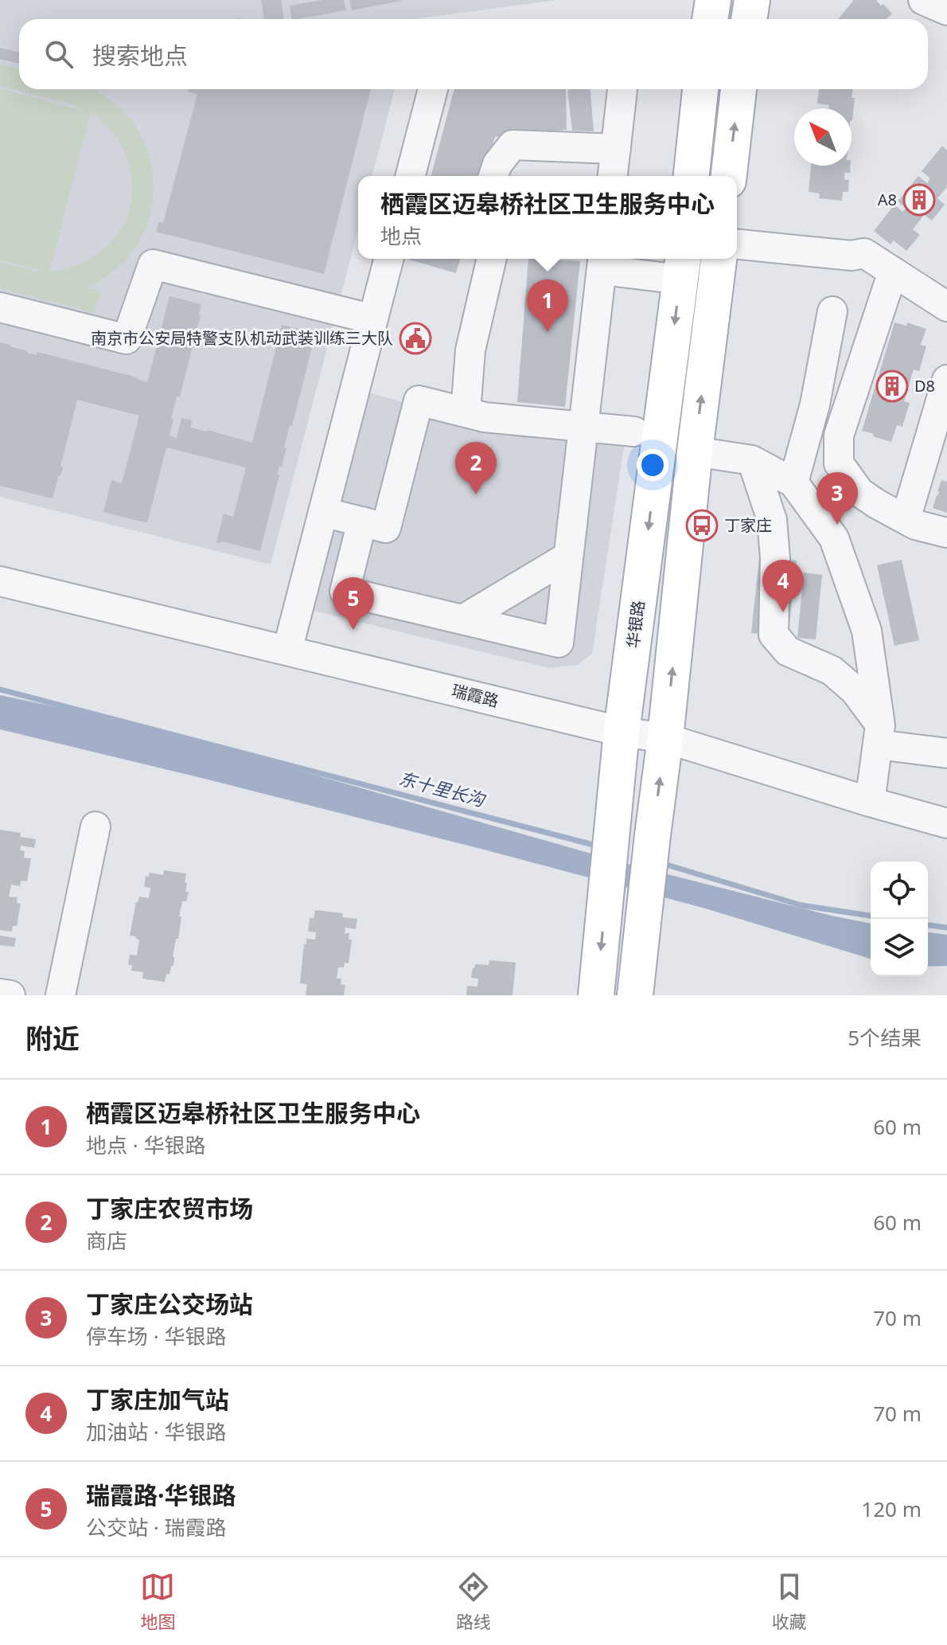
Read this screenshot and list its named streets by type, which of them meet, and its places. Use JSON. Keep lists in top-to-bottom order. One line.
{"streets":{"main road":["华银路"],"street":["瑞霞路"]},"crossings":[["华银路","瑞霞路"]],"water":["东十里长沟"],"places":{"building":["A8","D8"],"public building":["南京市公安局特警支队机动武装训练三大队"],"bus stop":["丁家庄"]},"north":"top left","page":{"search":"搜索地点","popup":["栖霞区迈皋桥社区卫生服务中心","地点"],"pins":["1","2","3","4","5"],"heading":["附近","5个结果"],"list":[{"mark":"1","name":"栖霞区迈皋桥社区卫生服务中心","note":"地点 · 华银路","value":"60 m"},{"mark":"2","name":"丁家庄农贸市场","note":"商店","value":"60 m"},{"mark":"3","name":"丁家庄公交场站","note":"停车场 · 华银路","value":"70 m"},{"mark":"4","name":"丁家庄加气站","note":"加油站 · 华银路","value":"70 m"},{"mark":"5","name":"瑞霞路·华银路","note":"公交站 · 瑞霞路","value":"120 m"}],"nav":["地图","路线","收藏"]}}
